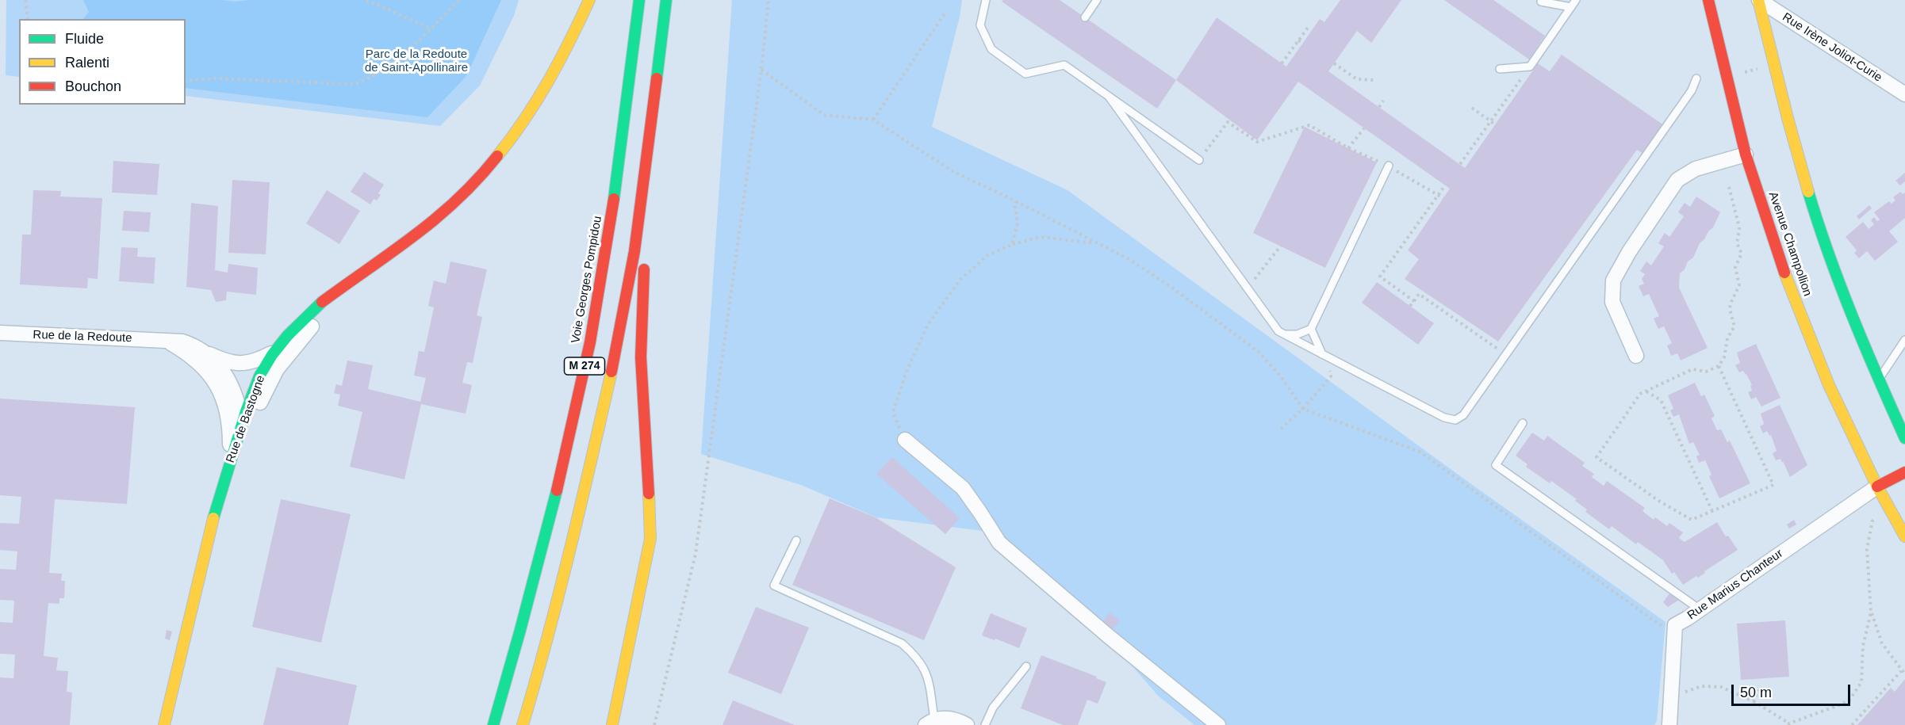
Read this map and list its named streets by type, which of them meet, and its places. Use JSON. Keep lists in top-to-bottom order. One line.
{"streets":{"main road":["Avenue Champollion","Voie Georges Pompidou","M 274","Rue de Bastogne"],"street":["Rue Irène Joliot-Curie","Rue de la Redoute","Rue Marius Chanteur"]},"crossings":[["Avenue Champollion","Rue Marius Chanteur"],["Rue de la Redoute","Rue de Bastogne"]],"parks":["Parc de la Redoute de Saint-Apollinaire"],"legend":["Fluide","Ralenti","Bouchon"],"scale_bar":"50 m"}
